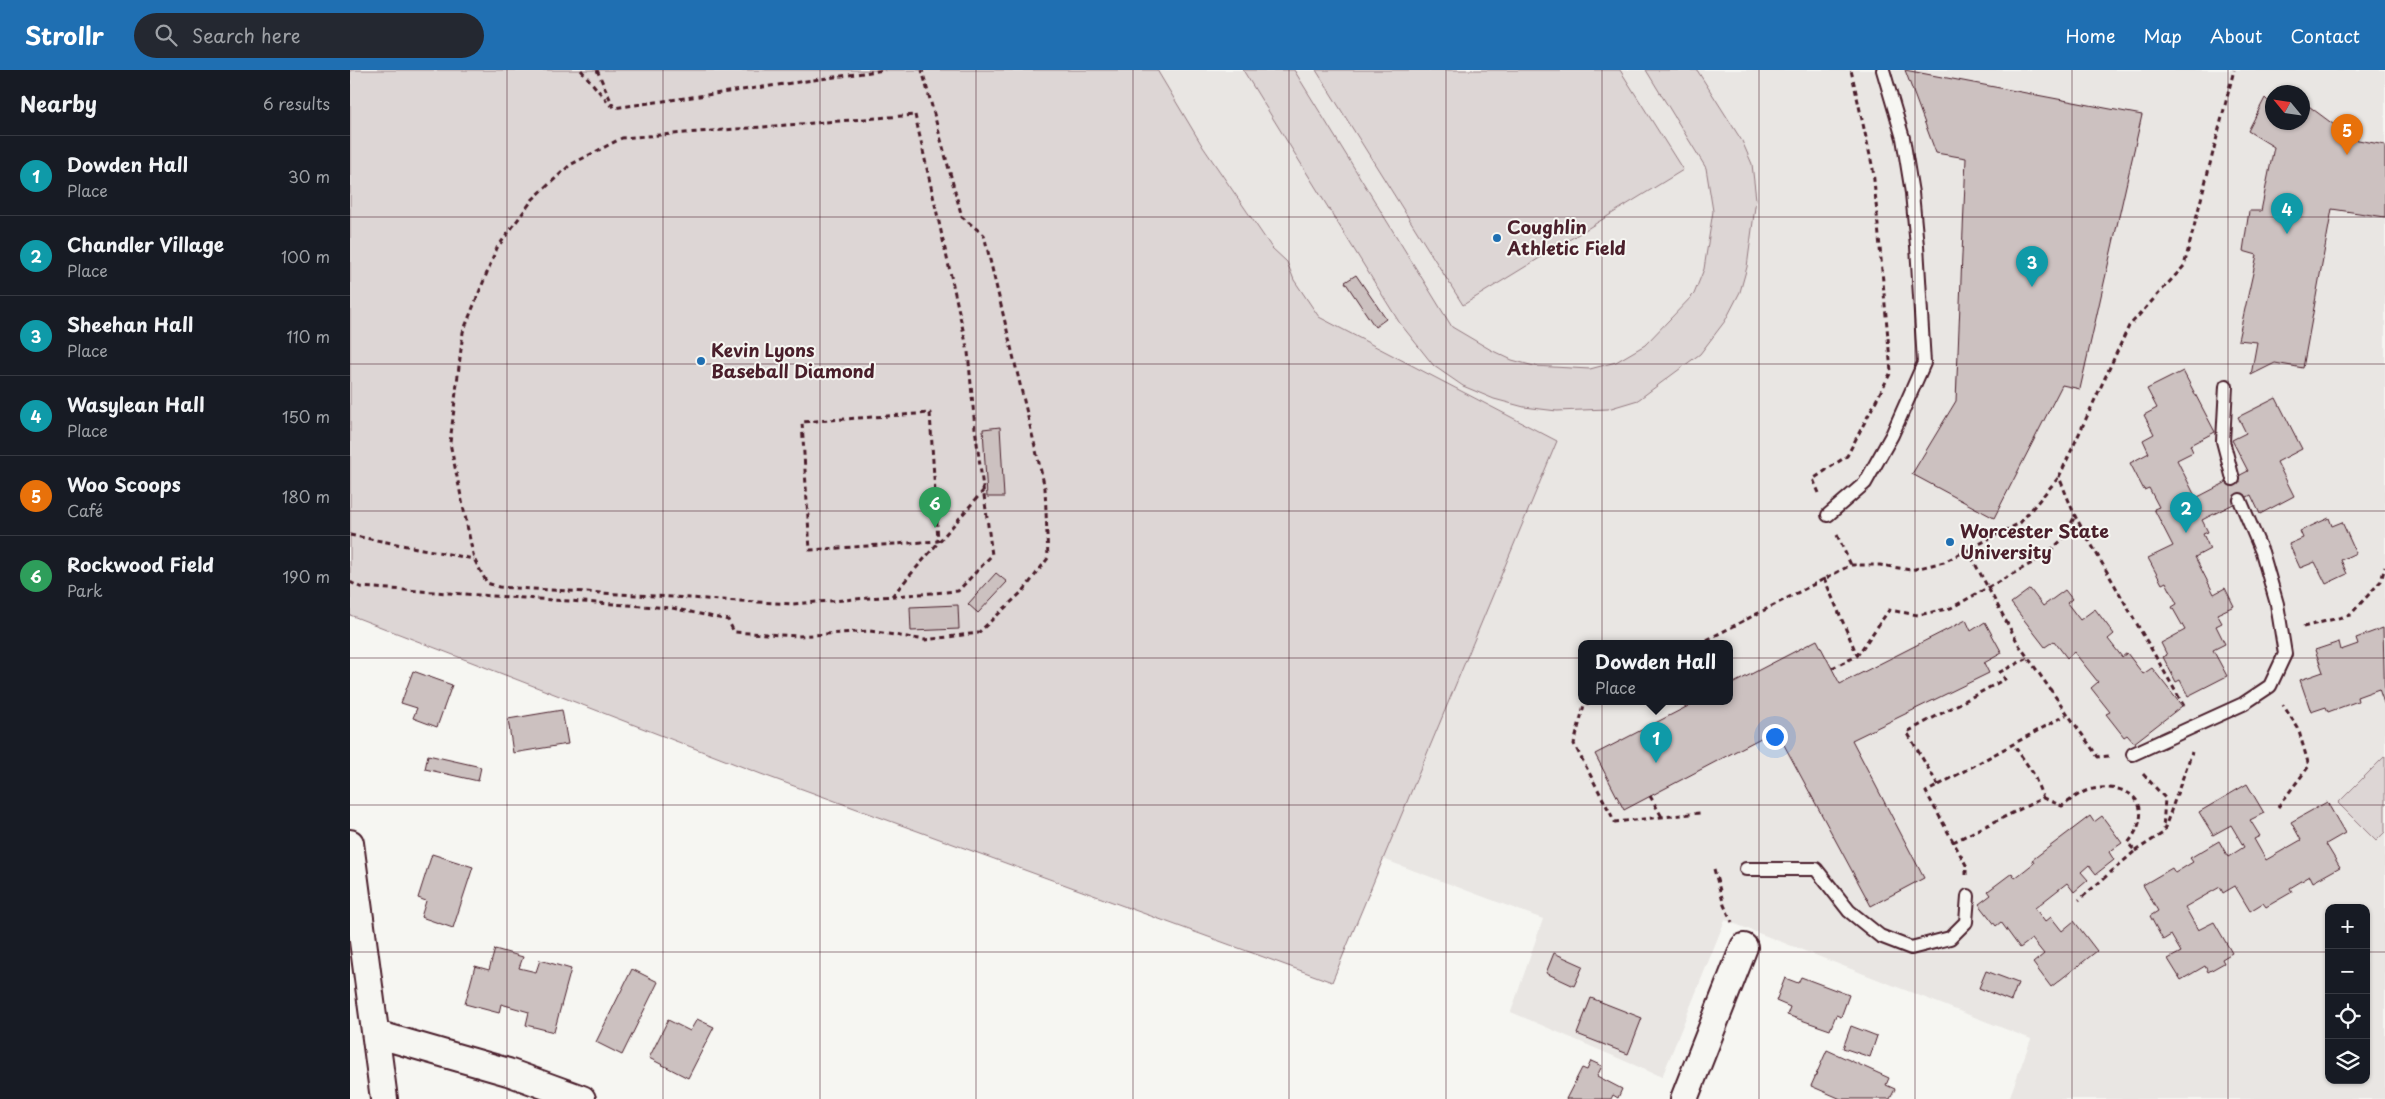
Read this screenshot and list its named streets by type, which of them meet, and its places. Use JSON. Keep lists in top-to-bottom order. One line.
{"places":["Coughlin Athletic Field","Kevin Lyons Baseball Diamond","Worcester State University"],"north":"top left","page":{"header":"Strollr","search":"Search here","nav":["Home","Map","About","Contact"],"heading":["Nearby","6 results"],"pins":["5","4","3","6","2","1"],"list":[{"mark":"1","name":"Dowden Hall","note":"Place","value":"30 m"},{"mark":"2","name":"Chandler Village","note":"Place","value":"100 m"},{"mark":"3","name":"Sheehan Hall","note":"Place","value":"110 m"},{"mark":"4","name":"Wasylean Hall","note":"Place","value":"150 m"},{"mark":"5","name":"Woo Scoops","note":"Café","value":"180 m"},{"mark":"6","name":"Rockwood Field","note":"Park","value":"190 m"}],"popup":["Dowden Hall","Place"],"map_buttons":["+","−"]}}
